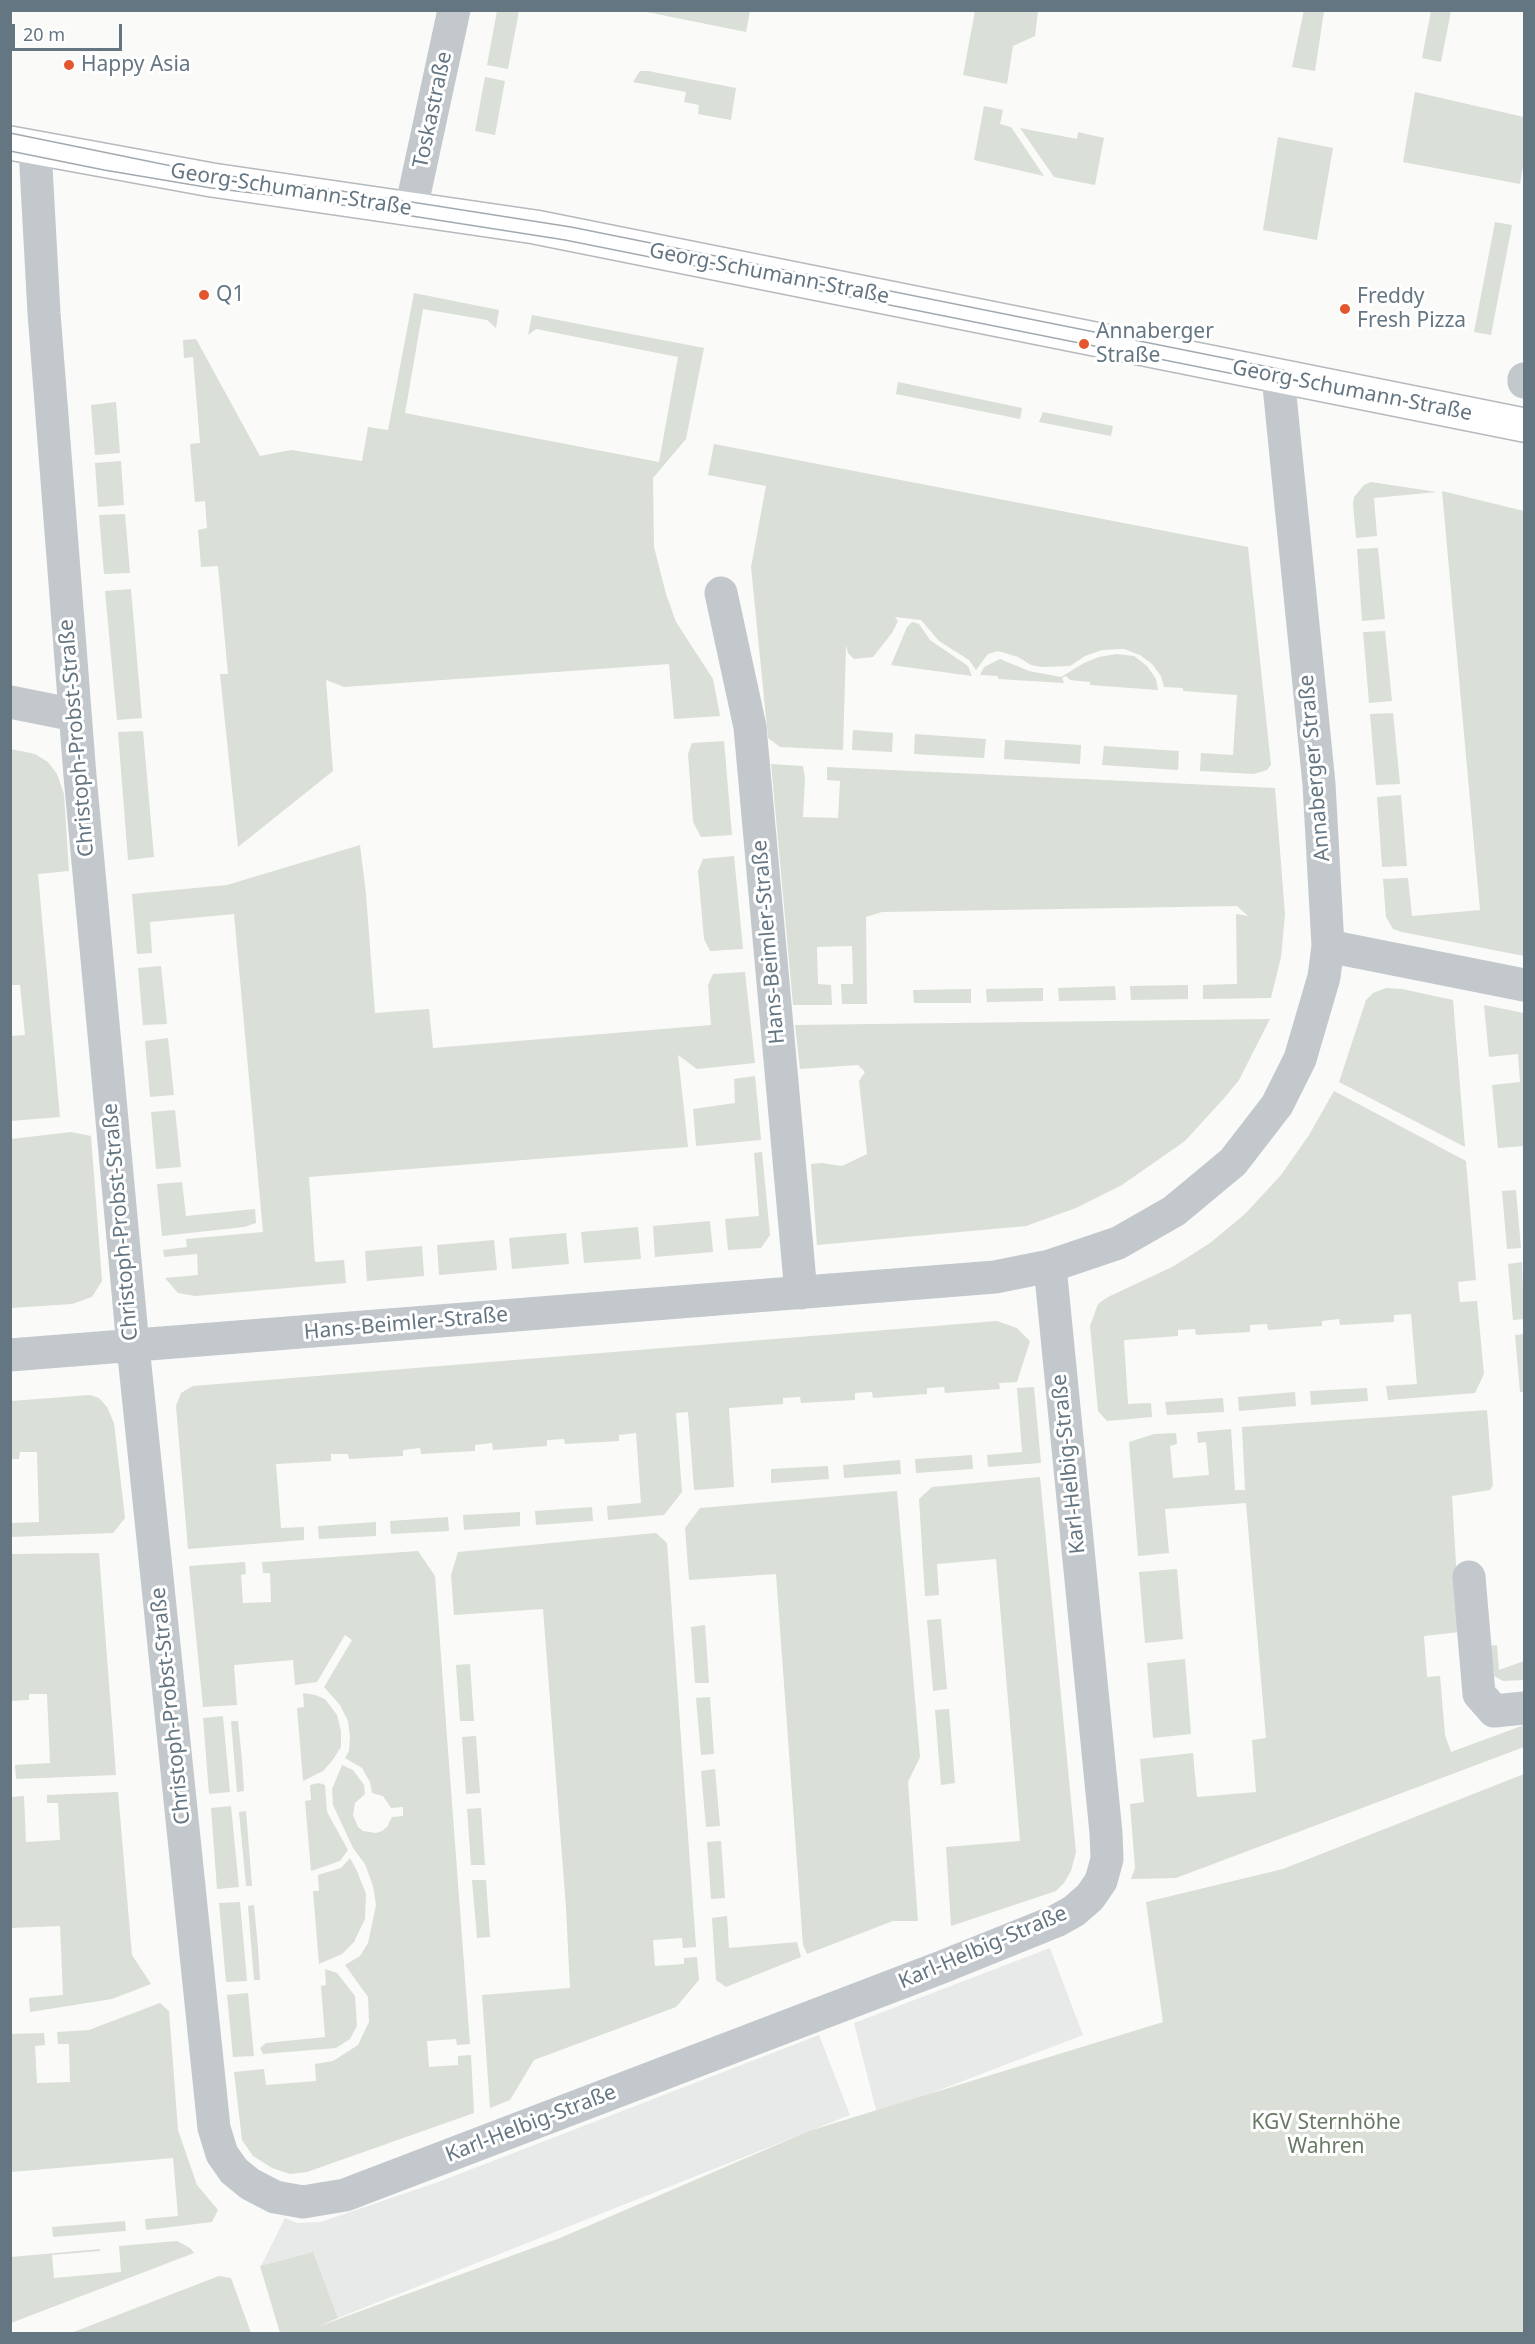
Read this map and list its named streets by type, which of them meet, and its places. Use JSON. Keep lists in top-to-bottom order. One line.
{"streets":{"main road":["Georg-Schumann-Straße"],"street":["Toskastraße","Christoph-Probst-Straße","Annaberger Straße","Hans-Beimler-Straße","Karl-Helbig-Straße"]},"crossings":[["Toskastraße","Georg-Schumann-Straße"],["Georg-Schumann-Straße","Christoph-Probst-Straße"],["Georg-Schumann-Straße","Annaberger Straße"],["Christoph-Probst-Straße","Hans-Beimler-Straße"],["Christoph-Probst-Straße","Karl-Helbig-Straße"],["Annaberger Straße","Hans-Beimler-Straße"],["Hans-Beimler-Straße","Karl-Helbig-Straße"]],"parks":["KGV Sternhöhe Wahren"],"places":["Happy Asia","Q1","Freddy Fresh Pizza","Annaberger Straße"],"scale_bar":"20 m"}
